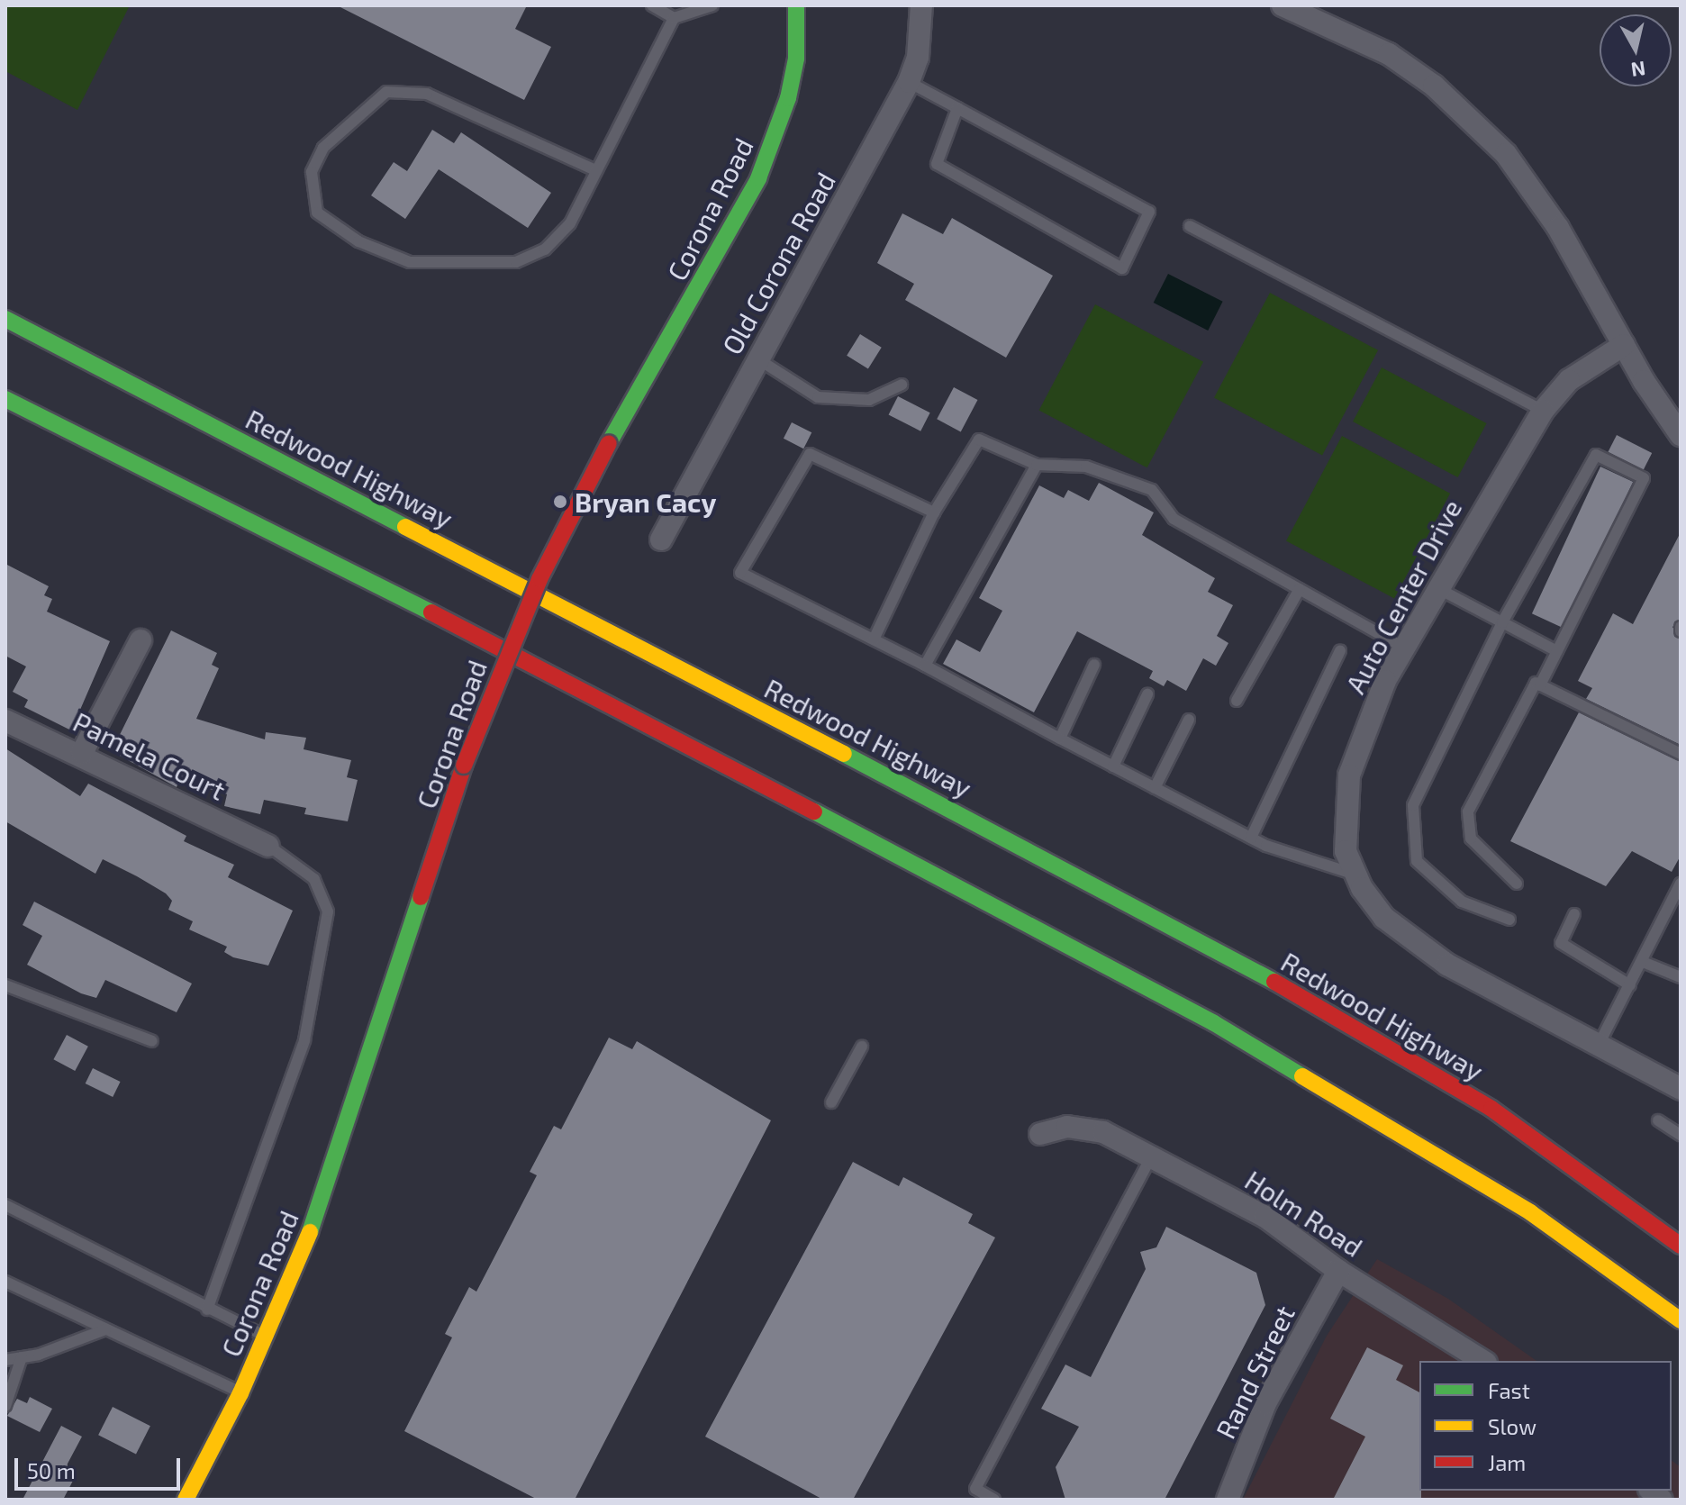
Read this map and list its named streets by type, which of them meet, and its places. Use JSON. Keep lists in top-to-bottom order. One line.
{"streets":{"main road":["Corona Road","Redwood Highway"],"street":["Old Corona Road","Auto Center Drive","Pamela Court","Holm Road","Rand Street"]},"crossings":[["Holm Road","Rand Street"]],"places":["Bryan Cacy"],"legend":["Fast","Slow","Jam"],"scale_bar":"50 m","north":"bottom"}
